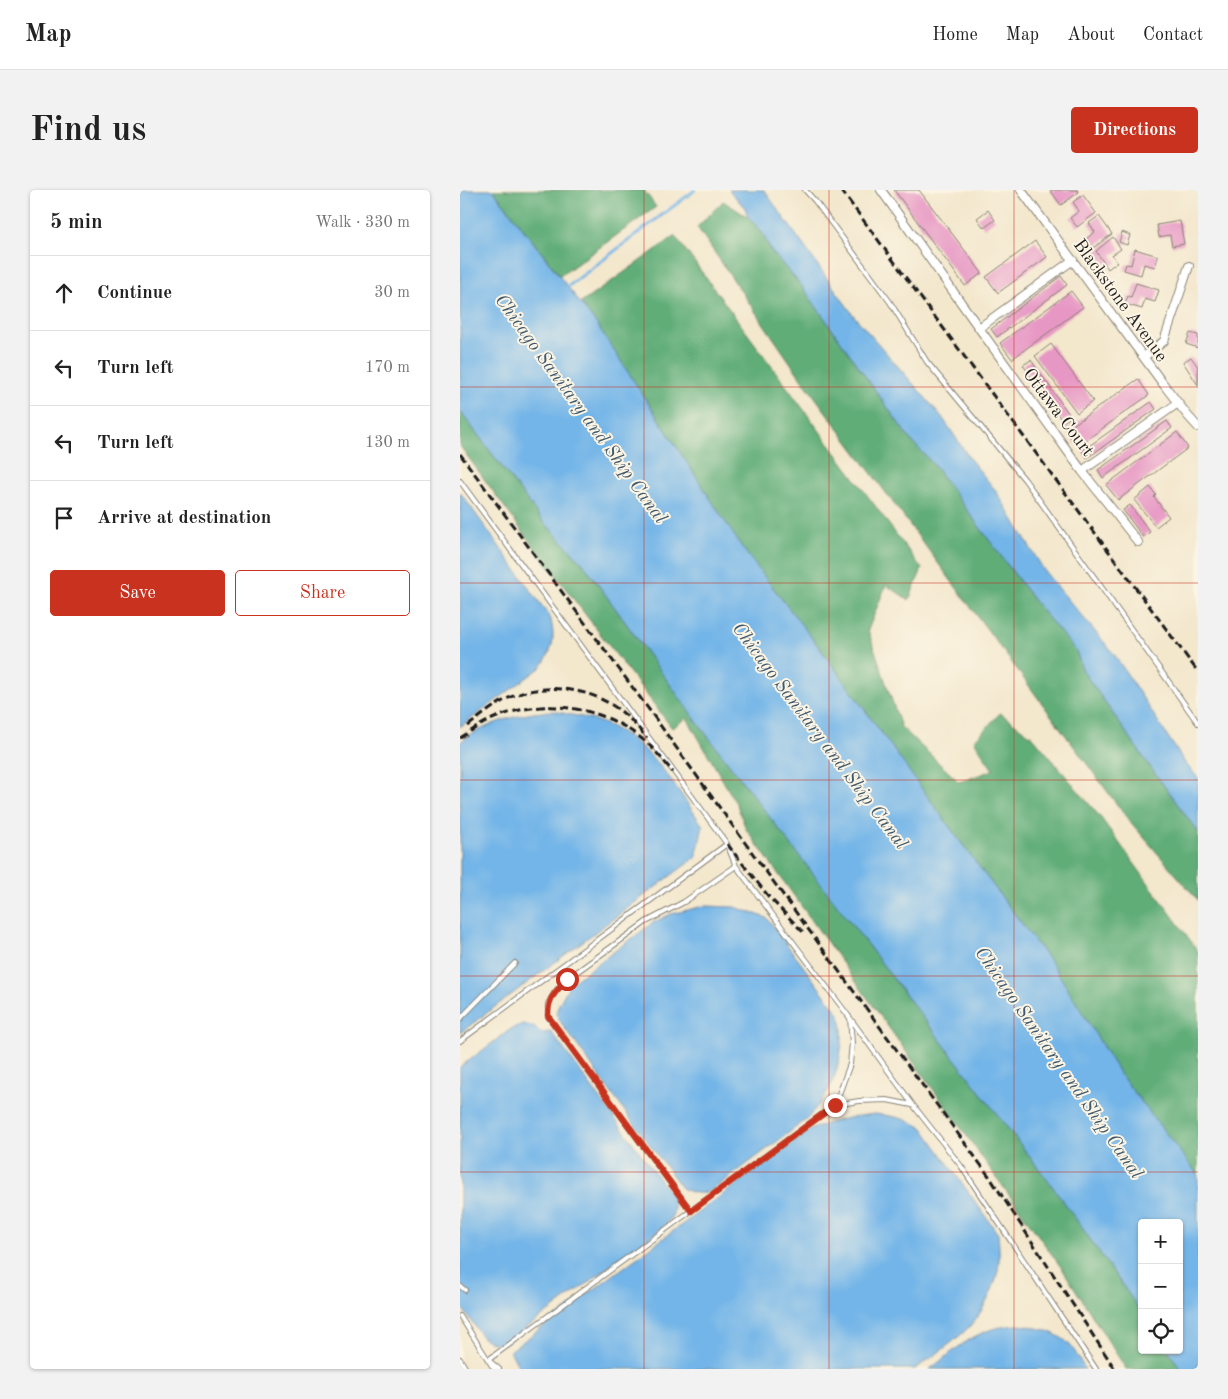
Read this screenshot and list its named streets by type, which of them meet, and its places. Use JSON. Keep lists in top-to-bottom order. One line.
{"streets":{"street":["Blackstone Avenue","Ottawa Court"]},"crossings":[["Blackstone Avenue","Ottawa Court"]],"water":["Chicago Sanitary and Ship Canal"],"page":{"header":"Map","nav":["Home","Map","About","Contact"],"buttons":["Directions",["Save","Share"]],"title":"Find us","heading":["5 min","Walk · 330 m"],"list":[["Continue","30 m"],["Turn left","170 m"],["Turn left","130 m"],"Arrive at destination"],"map_buttons":["+","−"]}}
